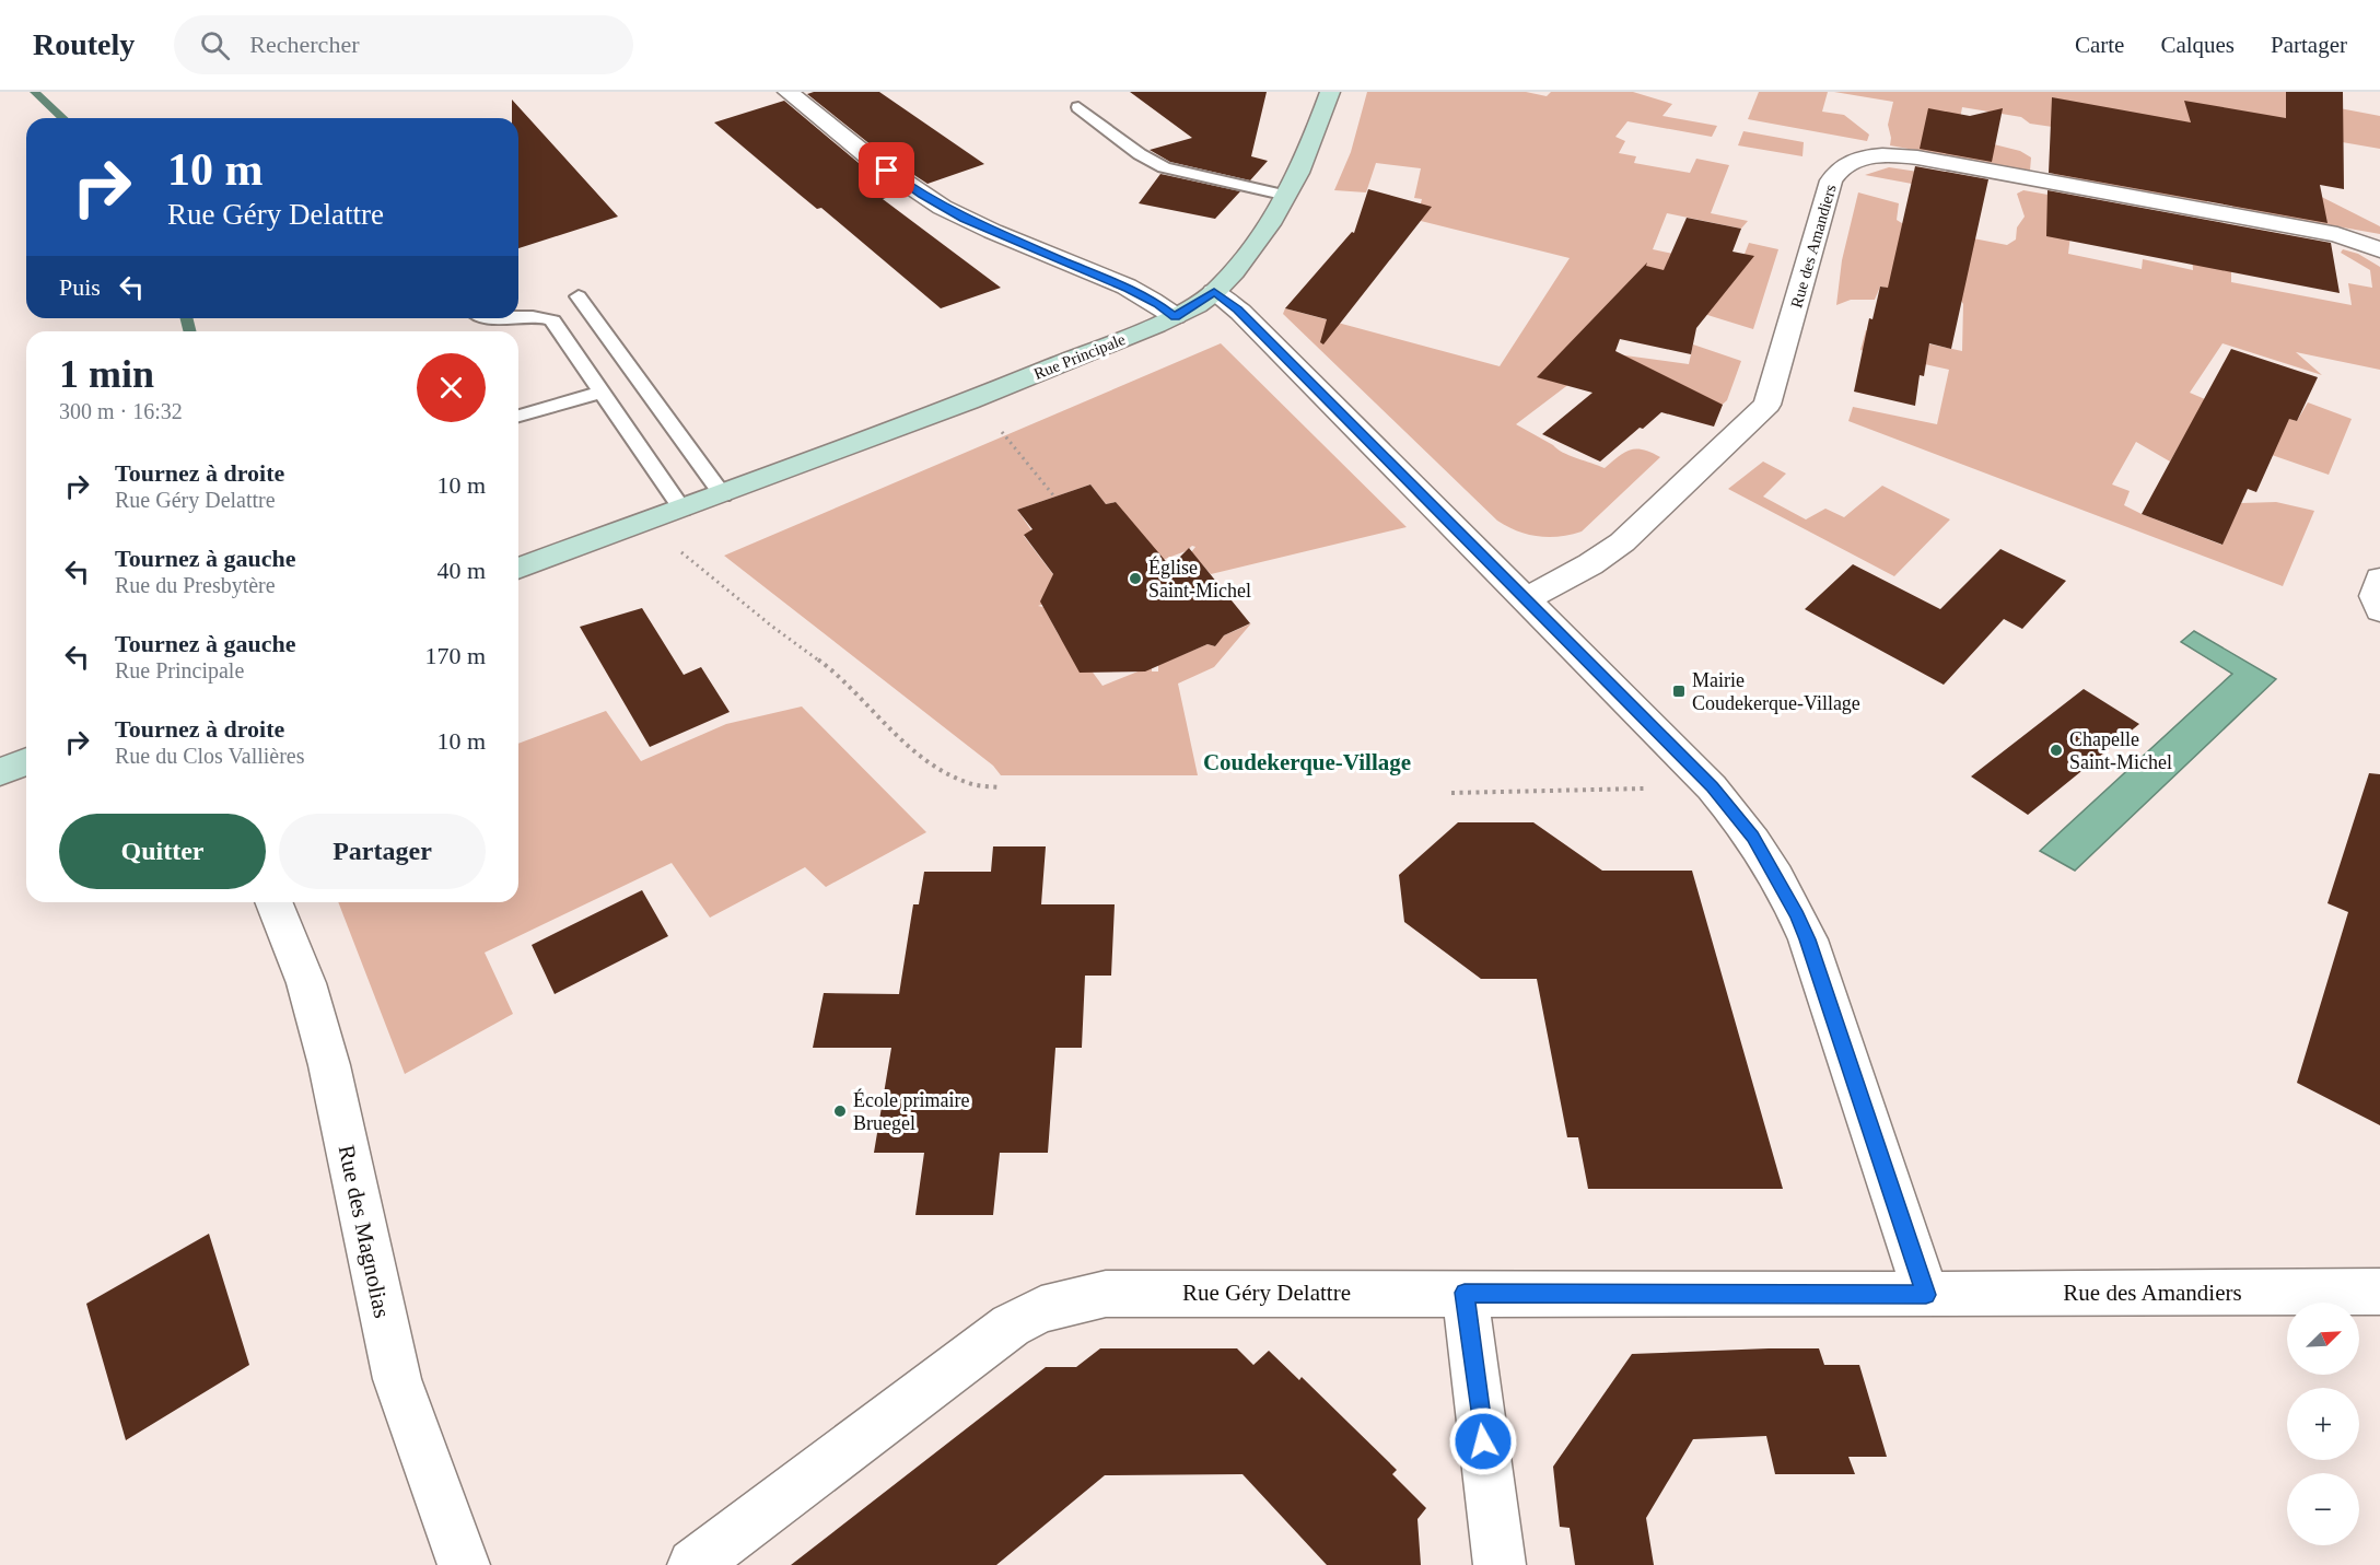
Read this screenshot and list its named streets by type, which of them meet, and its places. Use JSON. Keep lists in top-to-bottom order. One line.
{"streets":{"street":["Rue des Amandiers","Rue Principale","Rue des Magnolias","Rue Géry Delattre"]},"crossings":[["Rue des Amandiers","Rue Géry Delattre"]],"districts":["Coudekerque-Village"],"places":{"other":["Église Saint-Michel","Chapelle Saint-Michel","École primaire Bruegel"],"transit":["Mairie Coudekerque-Village"]},"north":"top right","page":{"header":"Routely","search":"Rechercher","nav":["Carte","Calques","Partager"],"turn":["10 m","Rue Géry Delattre"],"then":"Puis","heading":["1 min","300 m · 16:32"],"list":[{"name":"Tournez à droite","note":"Rue Géry Delattre","value":"10 m"},{"name":"Tournez à gauche","note":"Rue du Presbytère","value":"40 m"},{"name":"Tournez à gauche","note":"Rue Principale","value":"170 m"},{"name":"Tournez à droite","note":"Rue du Clos Vallières","value":"10 m"}],"buttons":["Quitter","Partager"],"map_buttons":["+","−"]}}
